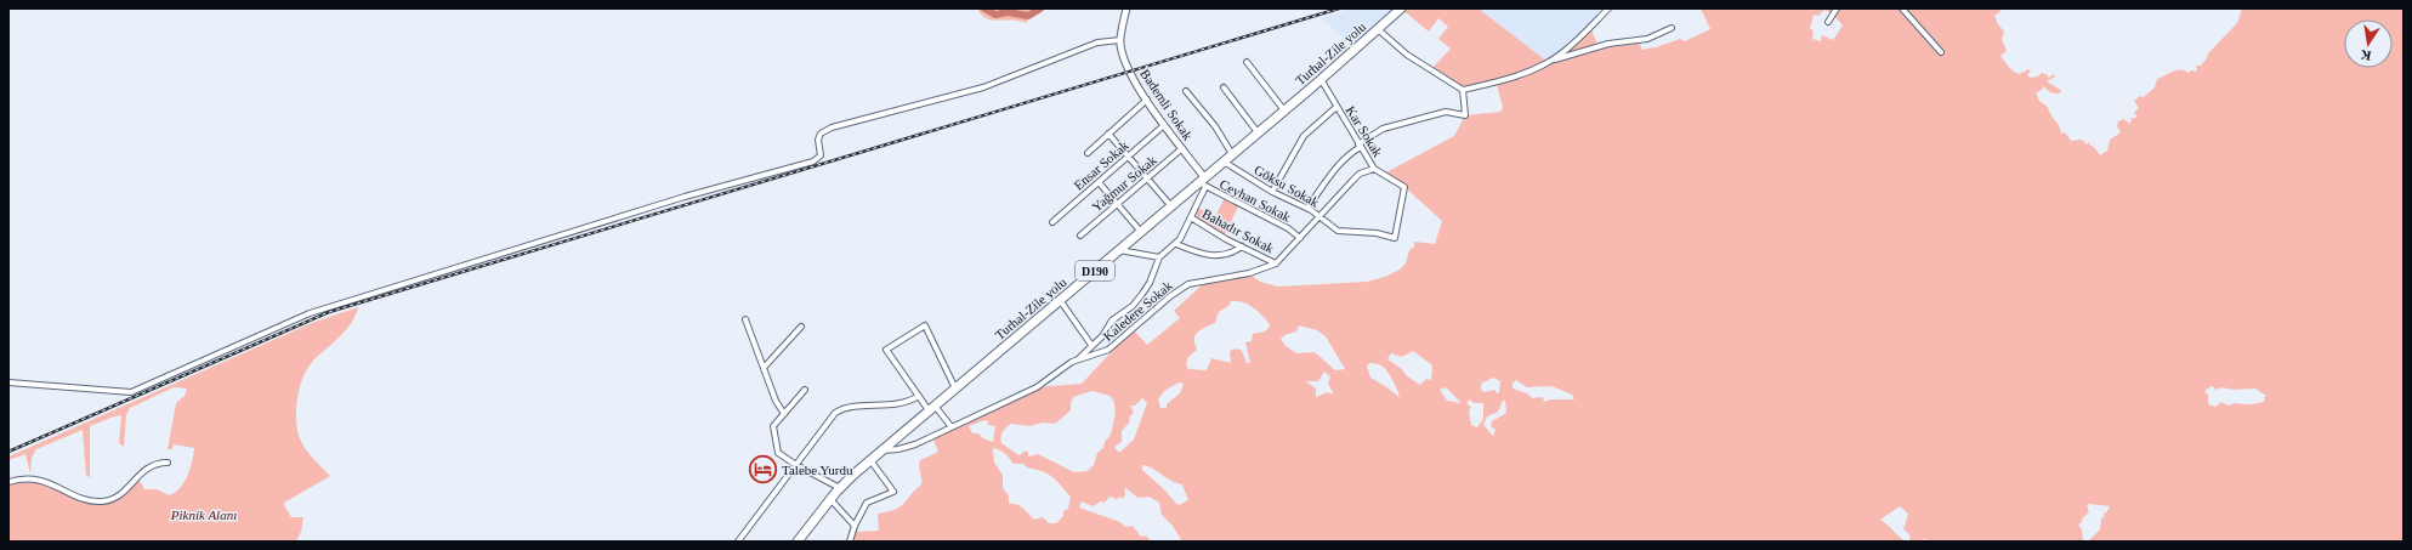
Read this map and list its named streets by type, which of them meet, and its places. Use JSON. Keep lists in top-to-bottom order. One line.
{"streets":{"main road":["Turhal-Zile yolu","D190"],"street":["Bademli Sokak","Kar Sokak","Ensar Sokak","Yağmur Sokak","Göksu Sokak","Ceyhan Sokak","Bahadır Sokak","Kaledere Sokak"]},"crossings":[["Turhal-Zile yolu","Bademli Sokak"],["Turhal-Zile yolu","Kar Sokak"],["Turhal-Zile yolu","Göksu Sokak"],["Turhal-Zile yolu","Ceyhan Sokak"],["Turhal-Zile yolu","Kaledere Sokak"],["Bademli Sokak","Ensar Sokak"],["Bademli Sokak","Yağmur Sokak"],["Bademli Sokak","Ceyhan Sokak"],["Kar Sokak","Göksu Sokak"],["Kar Sokak","Kaledere Sokak"],["Göksu Sokak","Kaledere Sokak"],["Ceyhan Sokak","Kaledere Sokak"],["Bahadır Sokak","Kaledere Sokak"]],"parks":["Piknik Alanı"],"places":{"hotel":["Talebe Yurdu"]},"north":"bottom"}
